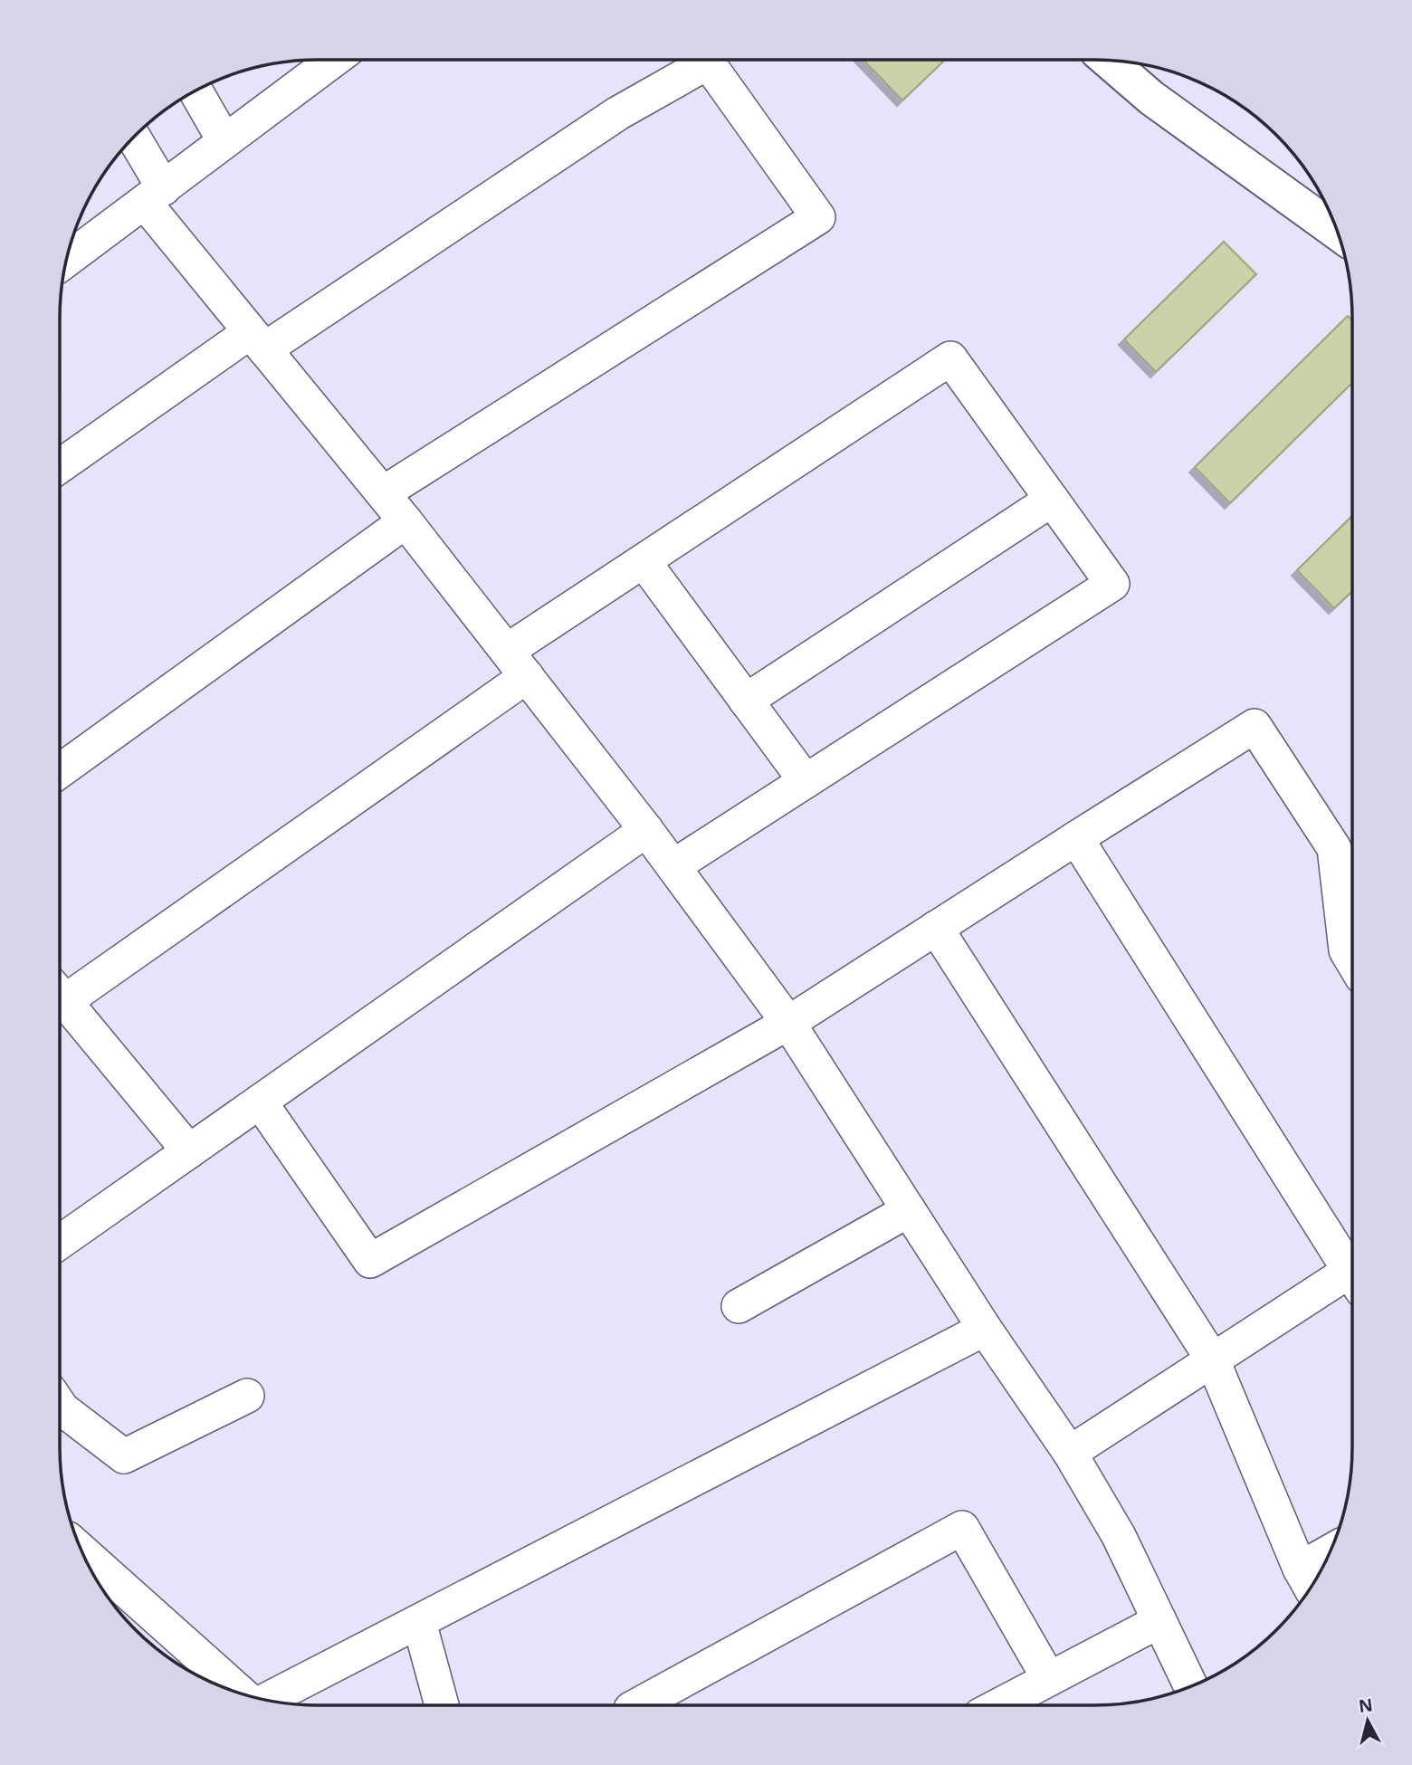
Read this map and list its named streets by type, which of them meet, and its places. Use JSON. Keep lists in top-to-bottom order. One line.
{"north":"top"}
